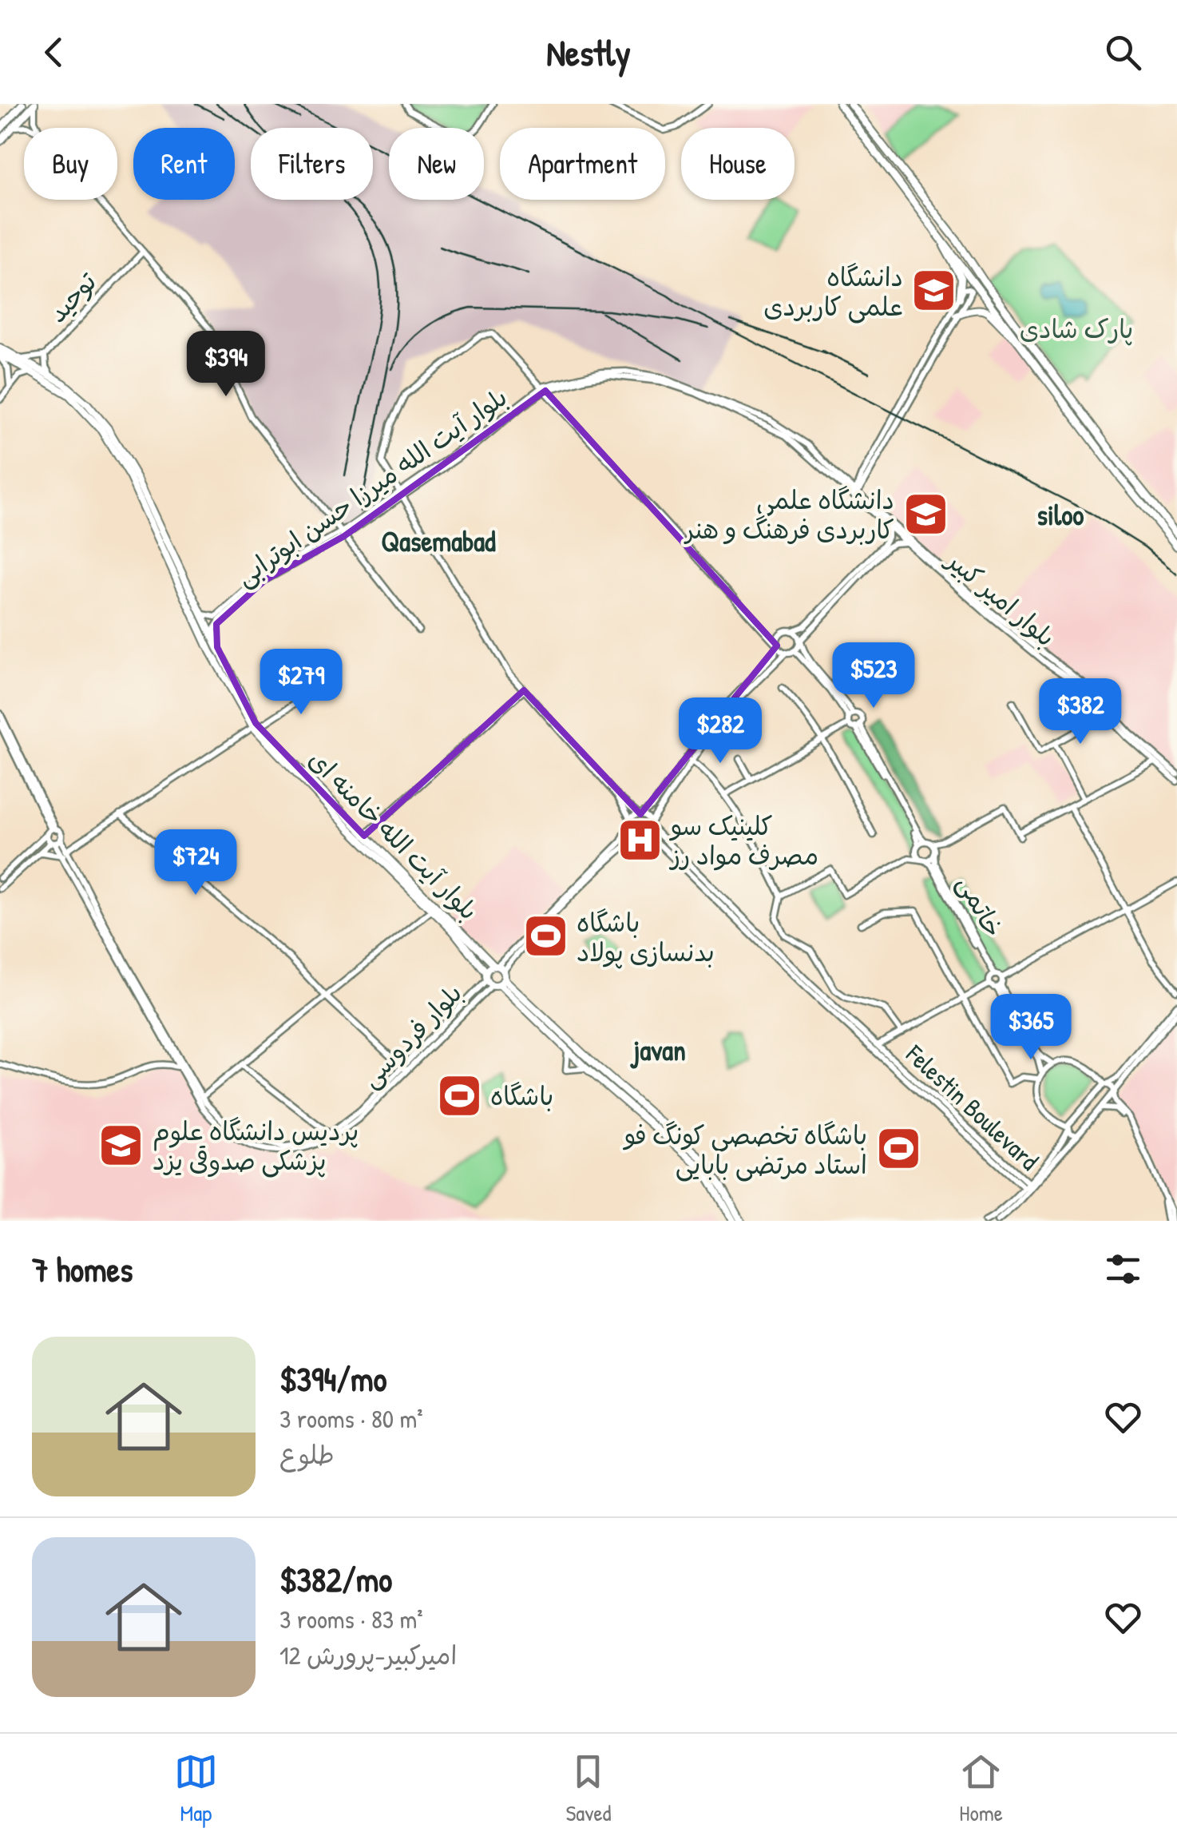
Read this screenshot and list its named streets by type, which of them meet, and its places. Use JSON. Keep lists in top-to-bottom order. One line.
{"streets":{"main road":["توحید","بلوار آیت الله میرزا حسن ابوترابی","بلوار امیر کبیر","بلوار آیت الله خامنه ای","خاتمی","بلوار فردوسی","Felestin Boulevard"]},"crossings":[["توحید","بلوار آیت الله خامنه ای"],["بلوار آیت الله میرزا حسن ابوترابی","بلوار امیر کبیر"],["بلوار آیت الله میرزا حسن ابوترابی","بلوار آیت الله خامنه ای"],["بلوار آیت الله خامنه ای","بلوار فردوسی"]],"districts":["siloo","Qasemabad","javan"],"parks":["پارک شادی"],"places":{"school or university":["دانشگاه علمی کاربردی","دانشگاه علمی کاربردی فرهنگ و هنر","پردیس دانشگاه علوم پزشکی صدوقی یزد"],"hospital":["کلینیک سو مصرف مواد رز"],"sports":["باشگاه بدنسازی پولاد","باشگاه","باشگاه تخصصی کونگ فو استاد مرتضی بابایی"]},"page":{"header":"Nestly","chip":["Buy","Rent","Filters","New","Apartment","House"],"price":["$394","$523","$279","$382","$282","$724","$365"],"heading":"7 homes","list":[{"name":"$394/mo","note":"3 rooms · 80 m² · طلوع"},{"name":"$382/mo","note":"3 rooms · 83 m² · 12 امیرکبیر-پرورش"}],"tabs":["Map","Saved","Home"]}}
